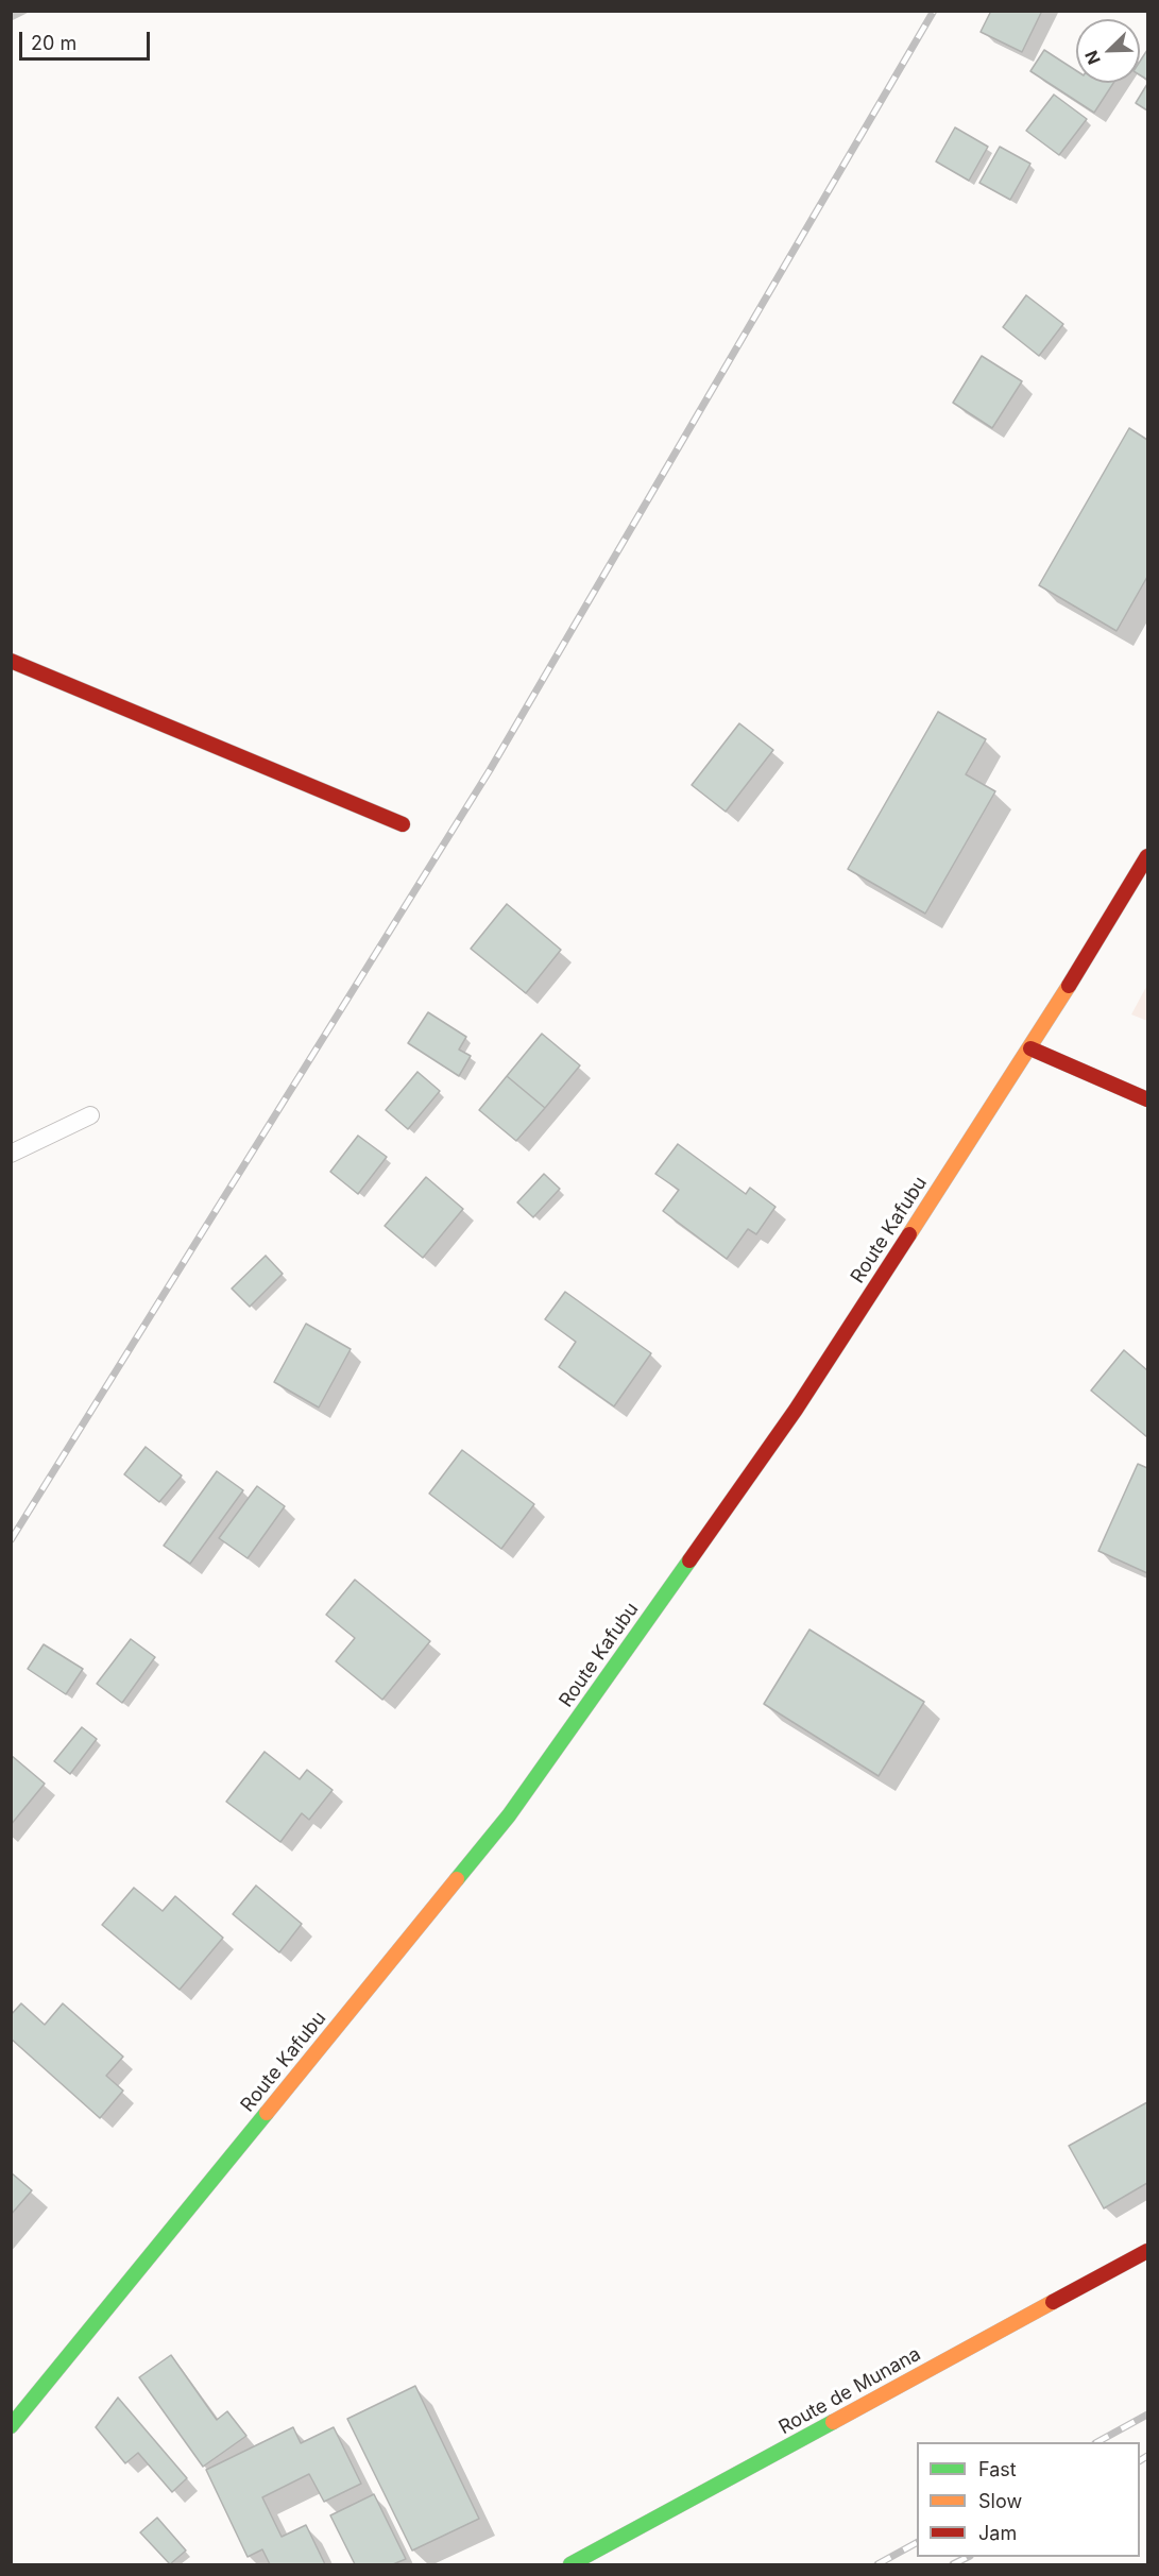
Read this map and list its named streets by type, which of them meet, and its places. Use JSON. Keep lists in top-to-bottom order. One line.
{"streets":{"main road":["Route Kafubu","Route de Munana"]},"legend":["Fast","Slow","Jam"],"scale_bar":"20 m","north":"bottom left"}
